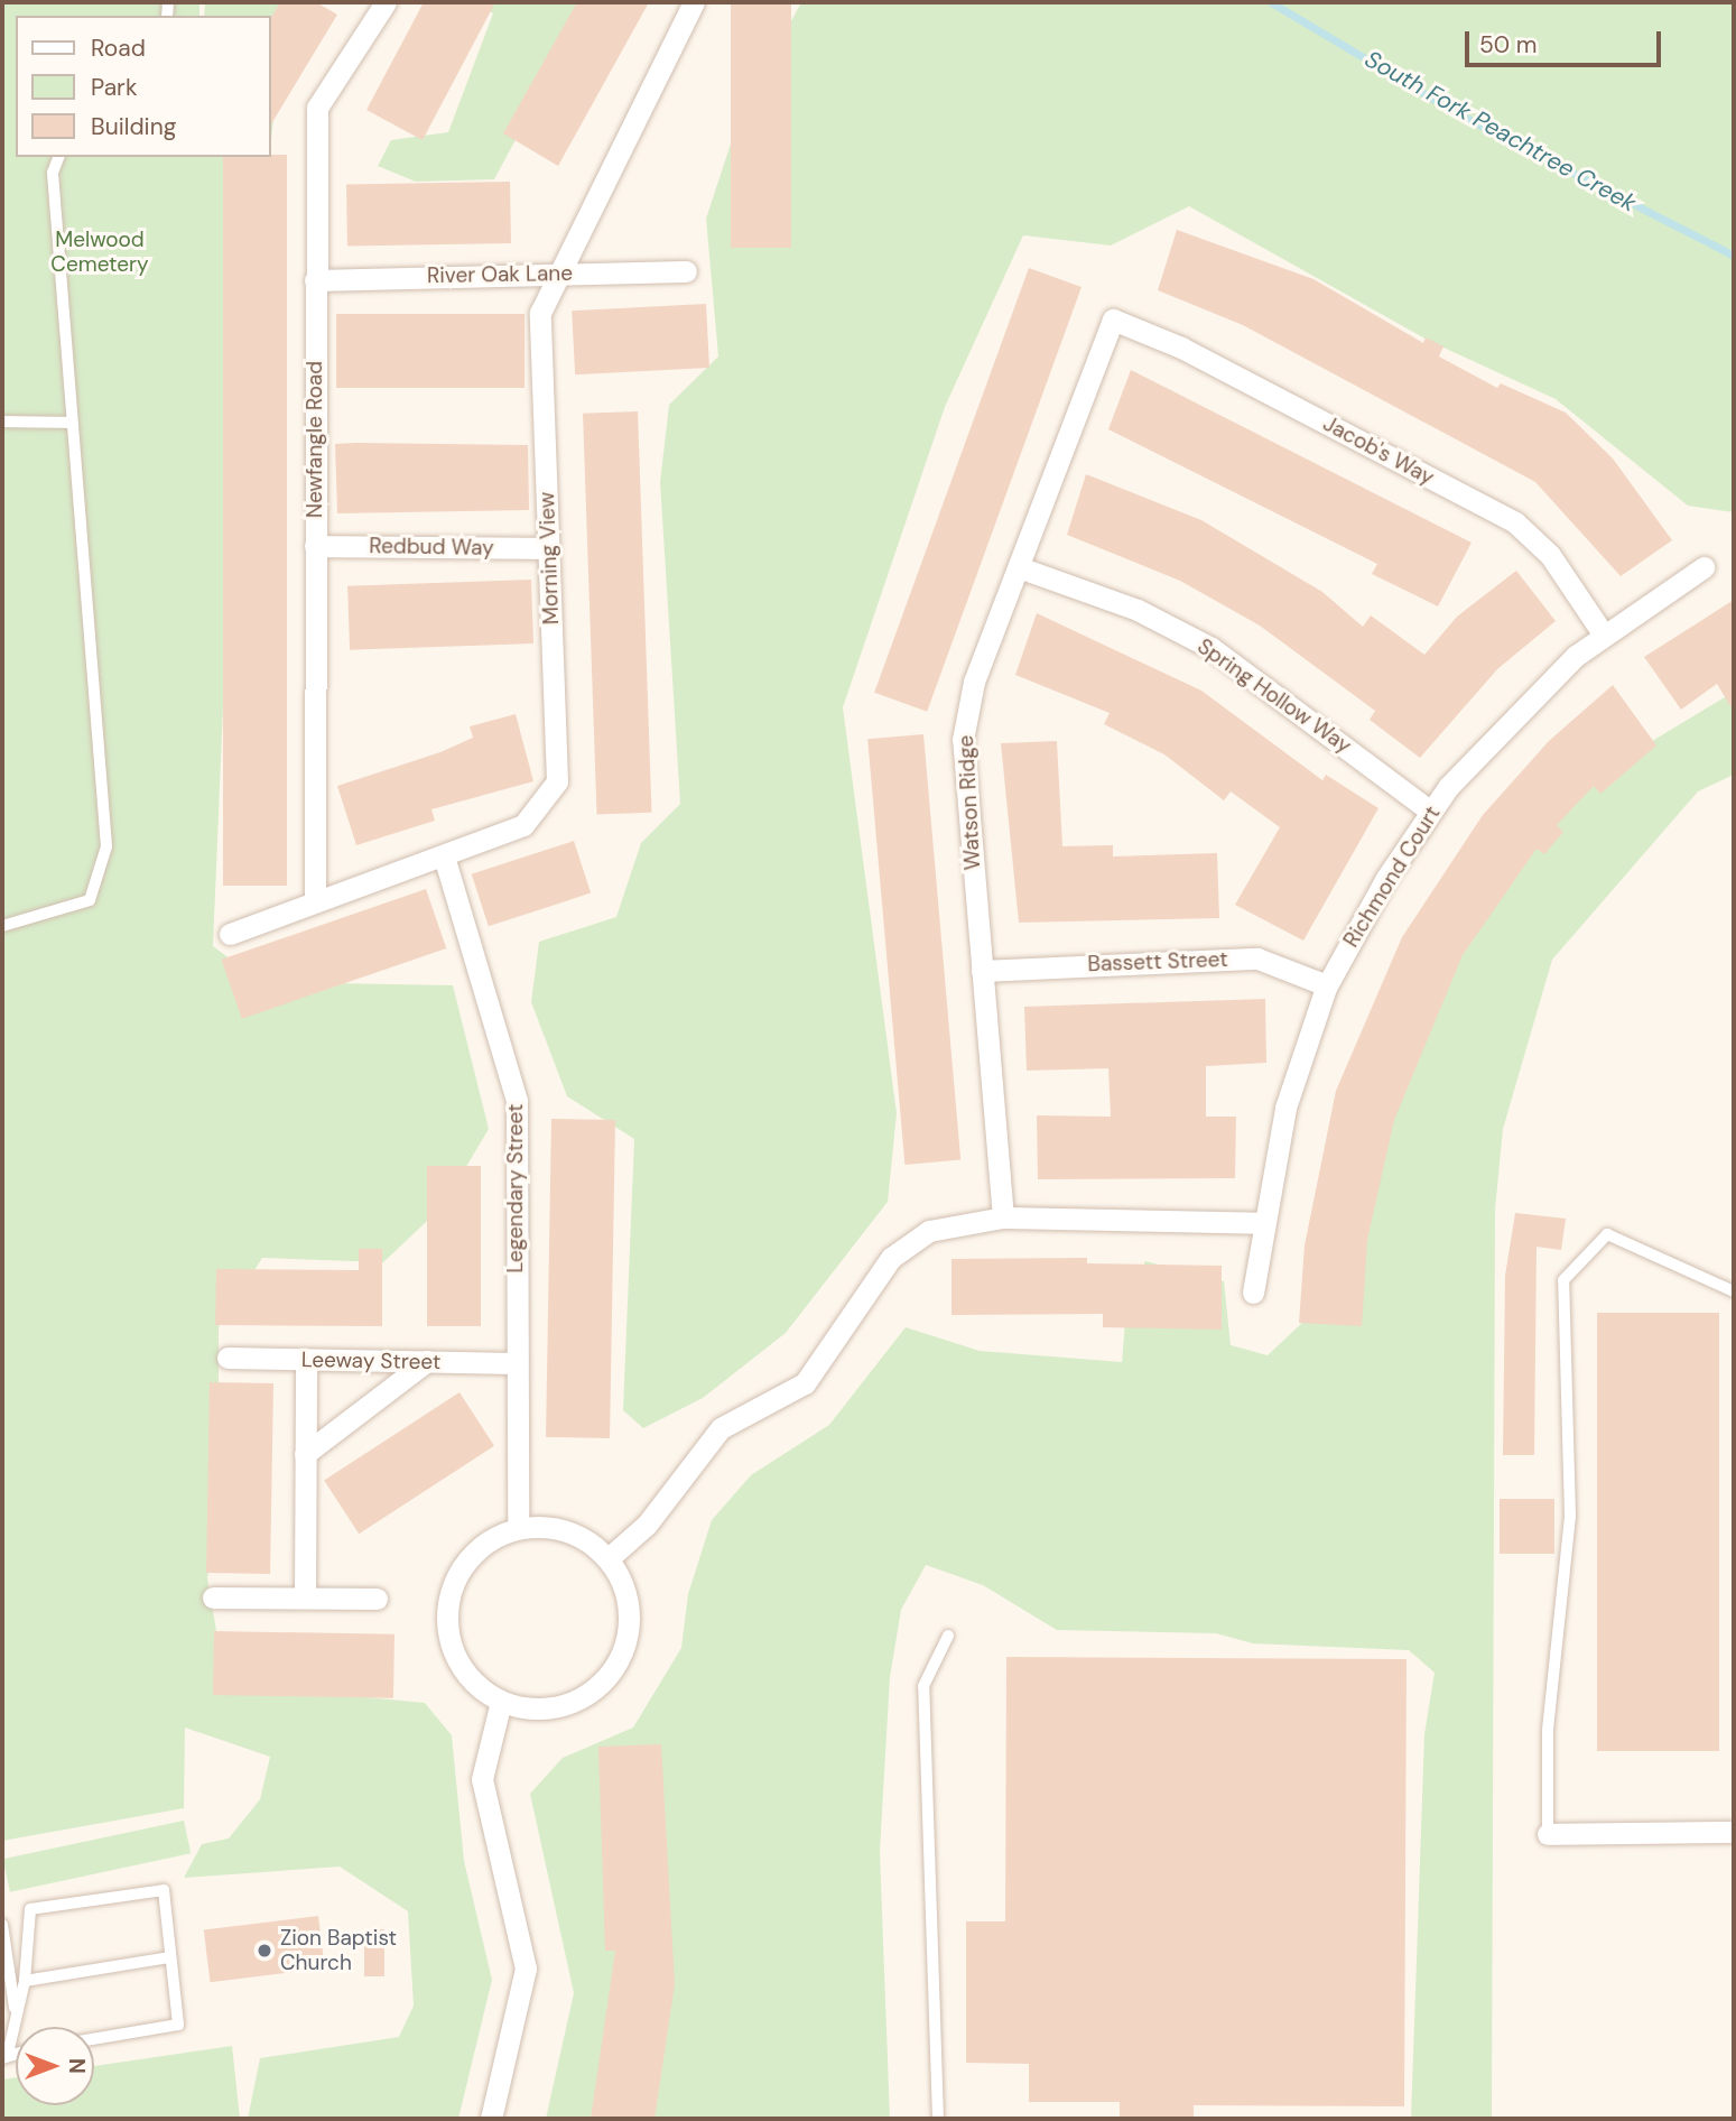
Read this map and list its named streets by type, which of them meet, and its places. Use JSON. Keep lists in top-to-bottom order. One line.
{"streets":{"street":["River Oak Lane","Newfangle Road","Jacob's Way","Redbud Way","Morning View","Spring Hollow Way","Watson Ridge","Richmond Court","Bassett Street","Legendary Street","Leeway Street"]},"crossings":[["River Oak Lane","Newfangle Road"],["River Oak Lane","Morning View"],["Newfangle Road","Redbud Way"],["Newfangle Road","Morning View"],["Jacob's Way","Watson Ridge"],["Jacob's Way","Richmond Court"],["Redbud Way","Morning View"],["Morning View","Legendary Street"],["Spring Hollow Way","Watson Ridge"],["Spring Hollow Way","Richmond Court"],["Watson Ridge","Bassett Street"],["Richmond Court","Bassett Street"],["Legendary Street","Leeway Street"]],"water":["South Fork Peachtree Creek"],"parks":["Melwood Cemetery"],"places":["Zion Baptist Church"],"legend":["Road","Park","Building"],"scale_bar":"50 m","north":"right"}
